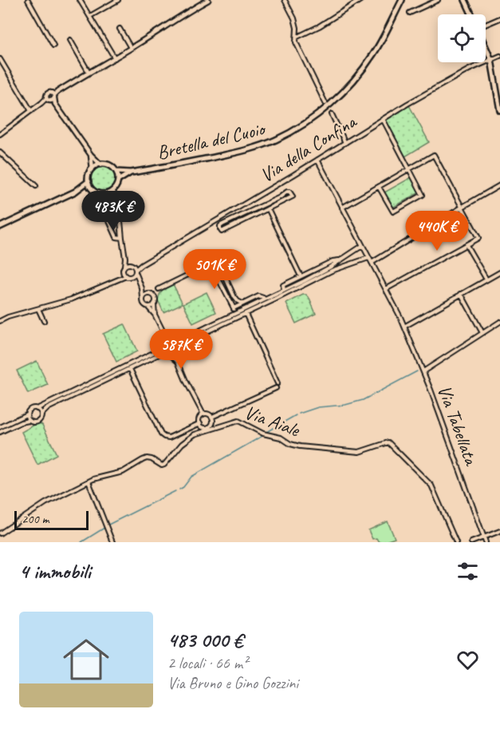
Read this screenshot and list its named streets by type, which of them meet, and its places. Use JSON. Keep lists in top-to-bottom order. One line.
{"streets":{"main road":["Bretella del Cuoio"],"street":["Via della Confina","Via Aiale","Via Tabellata"]},"crossings":[["Via della Confina","Via Tabellata"]],"scale_bar":"200 m","page":{"price":["483K €","440K €","501K €","587K €"],"scale":"200 m","heading":"4 immobili","list":[{"name":"483 000 €","note":"2 locali · 66 m² · Via Bruno e Gino Gozzini"}]}}
